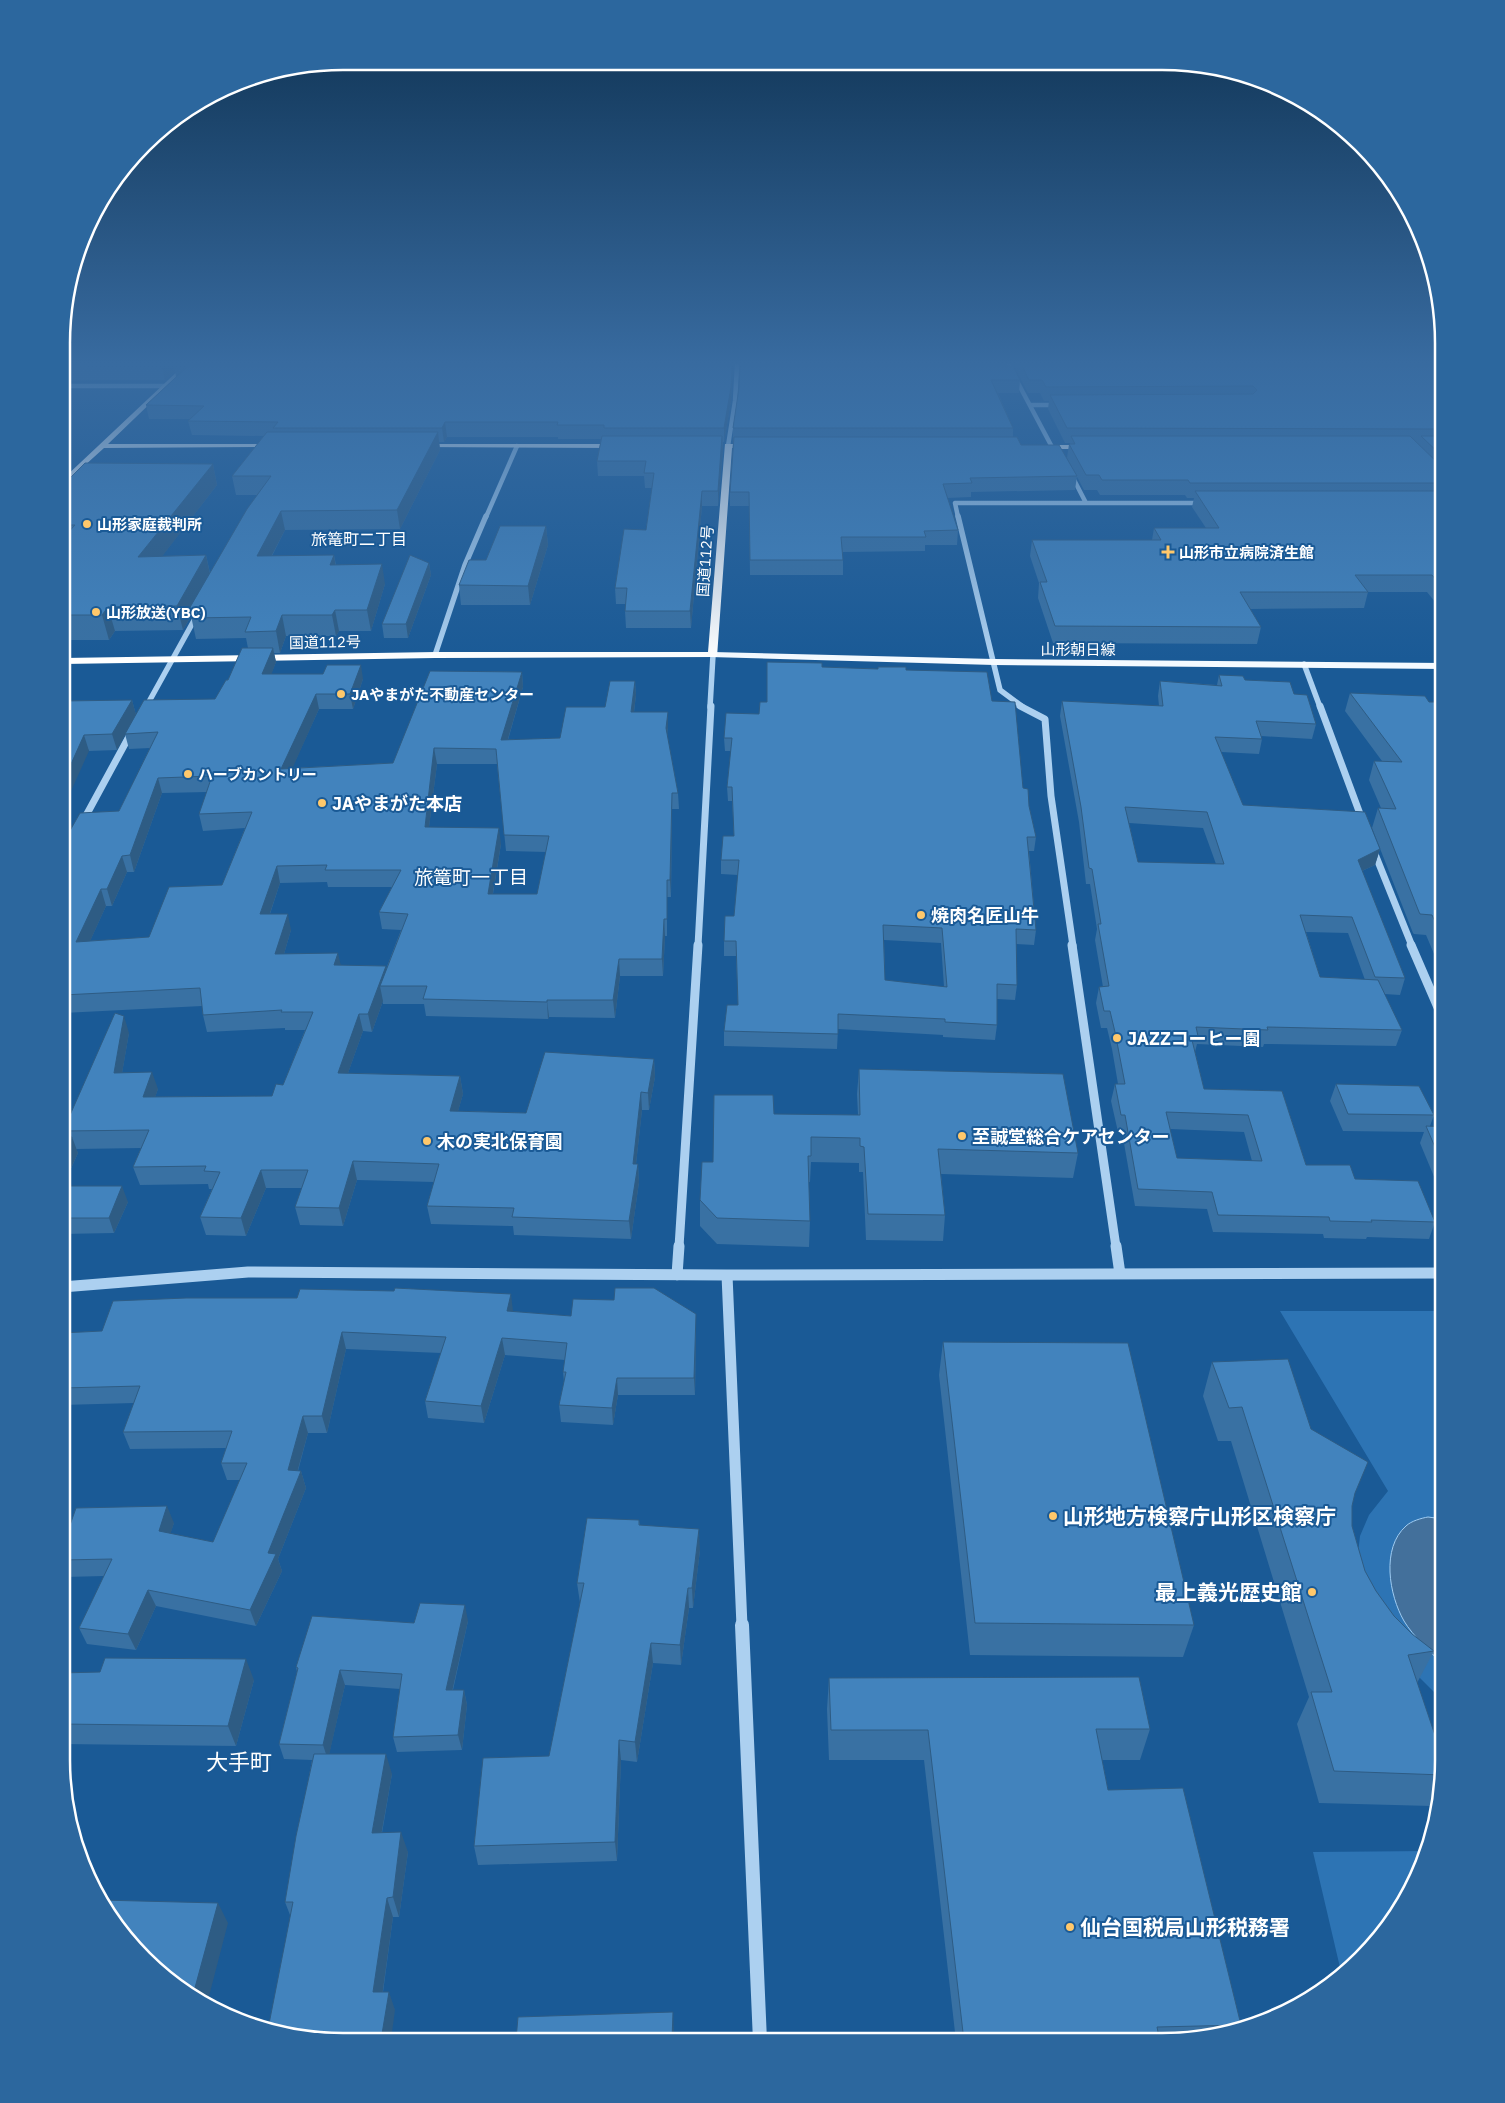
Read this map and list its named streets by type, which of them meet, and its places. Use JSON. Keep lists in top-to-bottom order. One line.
{"streets":{"highway":["国道112号"],"main road":["山形朝日線"]},"crossings":[["国道112号","山形朝日線"]],"districts":["旅篭町二丁目","旅篭町一丁目","大手町"],"places":{"other":["山形家庭裁判所","山形放送(YBC)","JAやまがた不動産センター","ハーブカントリー","JAやまがた本店","焼肉名匠山牛","JAZZコーヒー園","至誠堂総合ケアセンター","木の実北保育園","山形地方検察庁山形区検察庁","最上義光歴史館","仙台国税局山形税務署"],"health":["山形市立病院済生館"]}}
